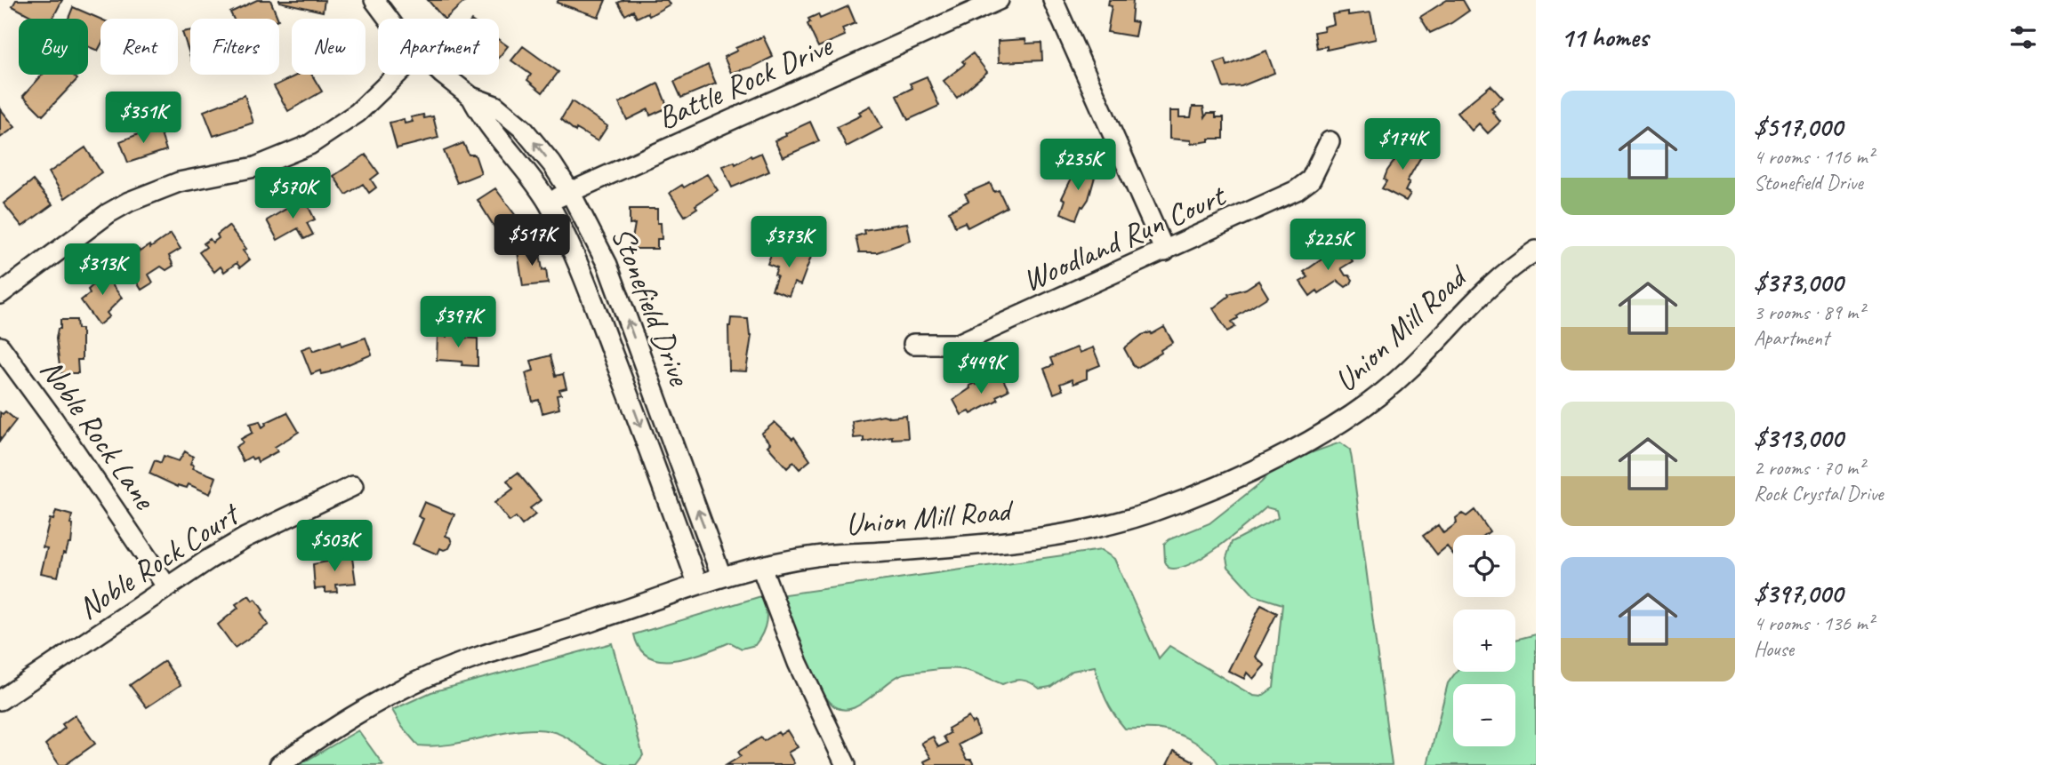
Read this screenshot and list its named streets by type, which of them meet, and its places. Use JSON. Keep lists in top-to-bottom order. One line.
{"streets":{"street":["Battle Rock Drive","Woodland Run Court","Stonefield Drive","Union Mill Road","Noble Rock Lane","Noble Rock Court"]},"crossings":[["Battle Rock Drive","Stonefield Drive"],["Stonefield Drive","Union Mill Road"],["Noble Rock Lane","Noble Rock Court"]],"page":{"heading":"11 homes","chip":["Buy","Rent","Filters","New","Apartment"],"list":[{"name":"$517,000","note":"4 rooms · 116 m² · Stonefield Drive"},{"name":"$373,000","note":"3 rooms · 89 m² · Apartment"},{"name":"$313,000","note":"2 rooms · 70 m² · Rock Crystal Drive"},{"name":"$397,000","note":"4 rooms · 136 m² · House"}],"price":["$351K","$174K","$235K","$570K","$517K","$373K","$225K","$313K","$397K","$449K","$503K"],"map_buttons":["+","−"]}}
